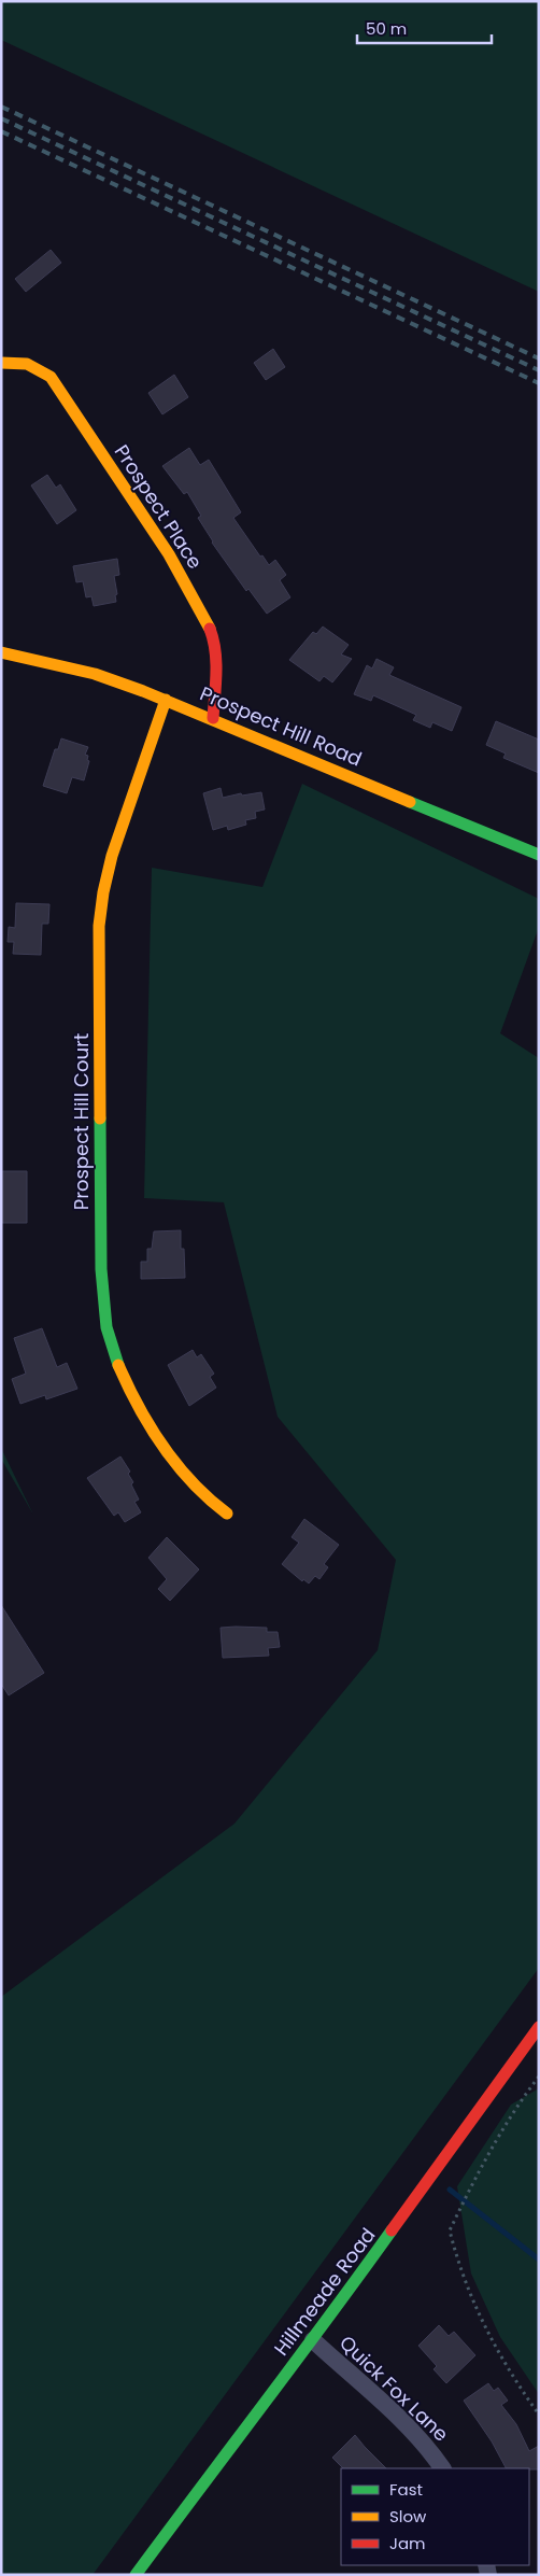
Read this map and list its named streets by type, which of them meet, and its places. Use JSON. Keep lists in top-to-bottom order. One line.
{"streets":{"street":["Prospect Place","Prospect Hill Road","Prospect Hill Court","Hillmeade Road","Quick Fox Lane"]},"crossings":[["Prospect Place","Prospect Hill Road"],["Prospect Hill Road","Prospect Hill Court"],["Hillmeade Road","Quick Fox Lane"]],"legend":["Fast","Slow","Jam"],"scale_bar":"50 m"}
